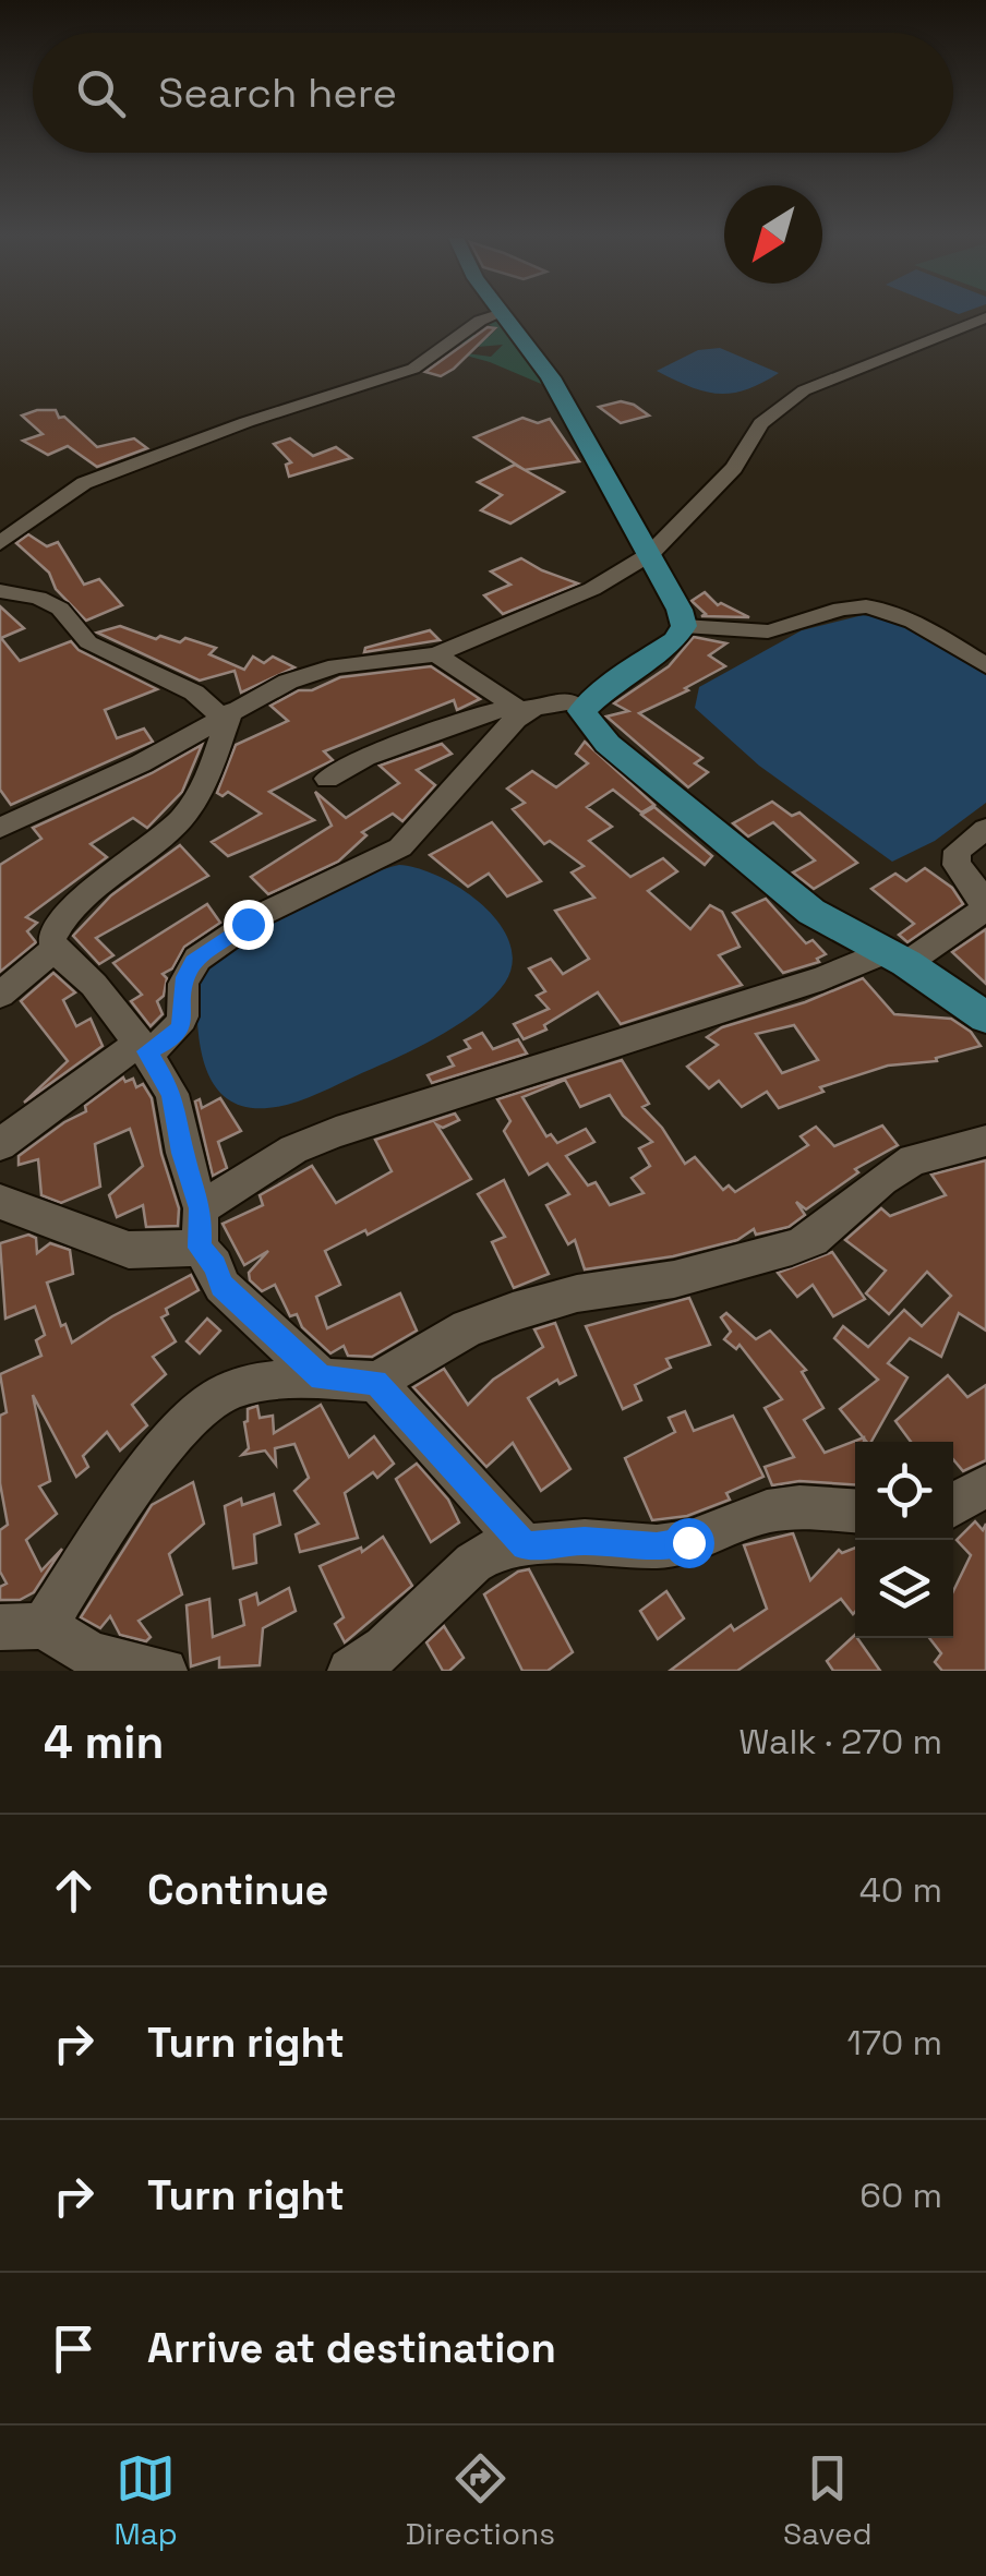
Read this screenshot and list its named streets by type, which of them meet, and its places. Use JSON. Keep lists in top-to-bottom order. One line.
{"north":"bottom left","page":{"search":"Search here","heading":["4 min","Walk · 270 m"],"list":[["Continue","40 m"],["Turn right","170 m"],["Turn right","60 m"],"Arrive at destination"],"nav":["Map","Directions","Saved"]}}
